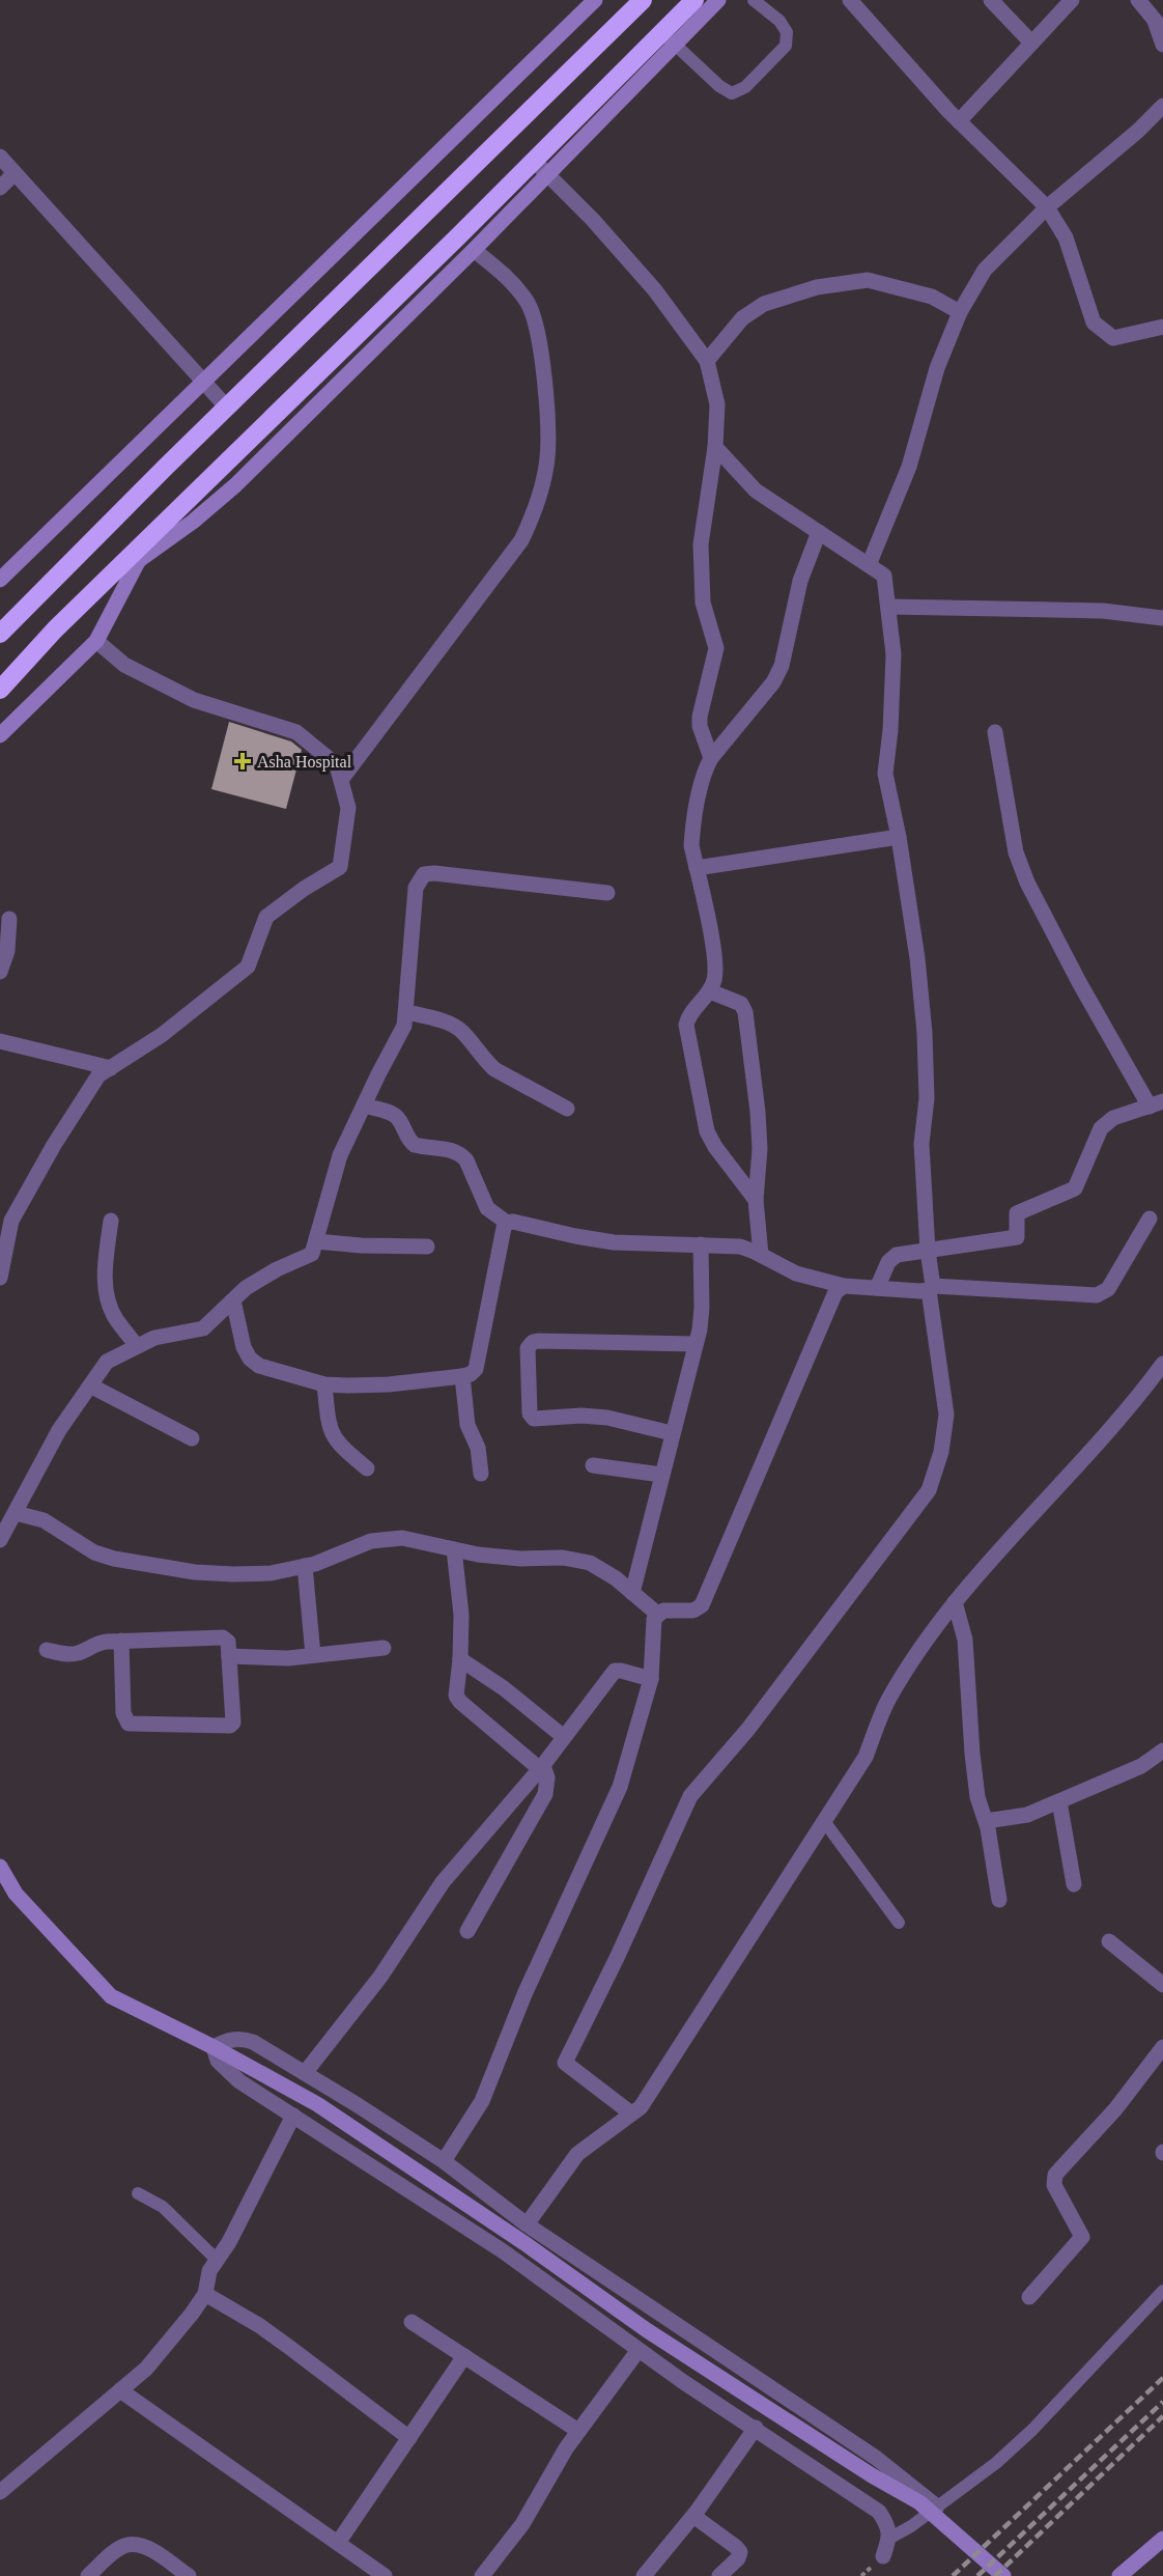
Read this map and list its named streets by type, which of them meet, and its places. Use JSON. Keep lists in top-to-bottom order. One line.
{"places":{"health":["Asha Hospital"]}}
